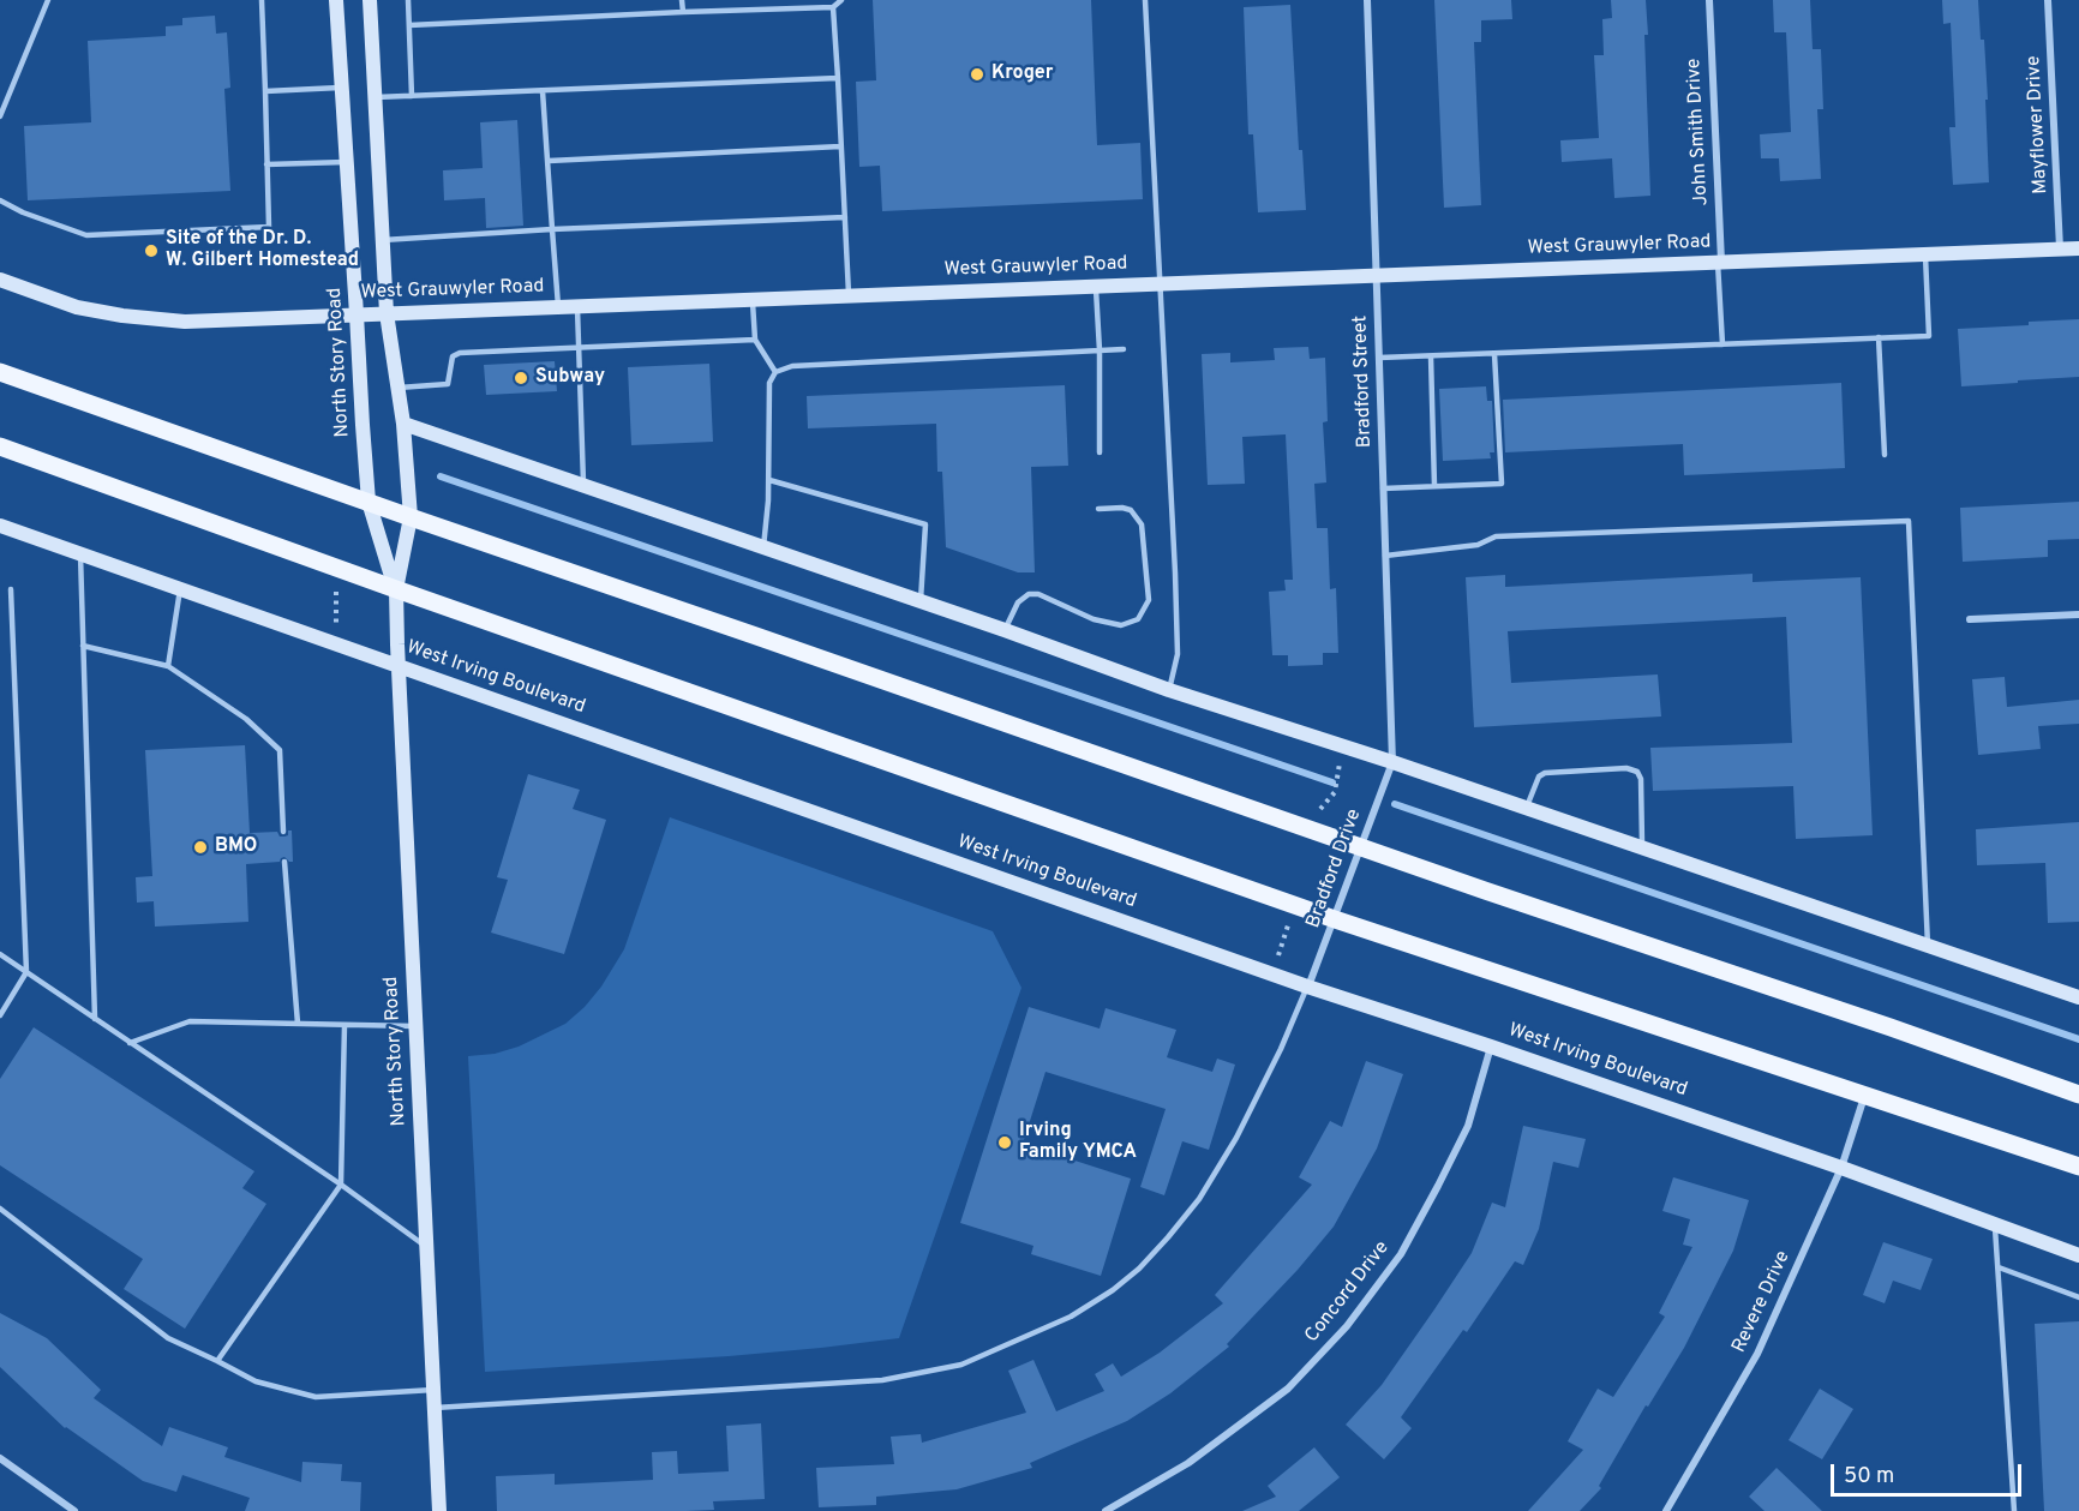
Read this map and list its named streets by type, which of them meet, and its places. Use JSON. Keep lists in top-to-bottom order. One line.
{"streets":{"main road":["West Grauwyler Road","North Story Road","West Irving Boulevard"],"street":["Mayflower Drive","John Smith Drive","Bradford Street","Bradford Drive","Concord Drive","Revere Drive"]},"crossings":[["Mayflower Drive","West Grauwyler Road"],["John Smith Drive","West Grauwyler Road"],["West Grauwyler Road","North Story Road"],["West Grauwyler Road","Bradford Street"],["North Story Road","West Irving Boulevard"],["Bradford Street","Bradford Drive"],["West Irving Boulevard","Bradford Drive"],["West Irving Boulevard","Concord Drive"],["West Irving Boulevard","Revere Drive"]],"places":["Kroger","Site of the Dr. D. W. Gilbert Homestead","Subway","BMO","Irving Family YMCA"],"scale_bar":"50 m"}
